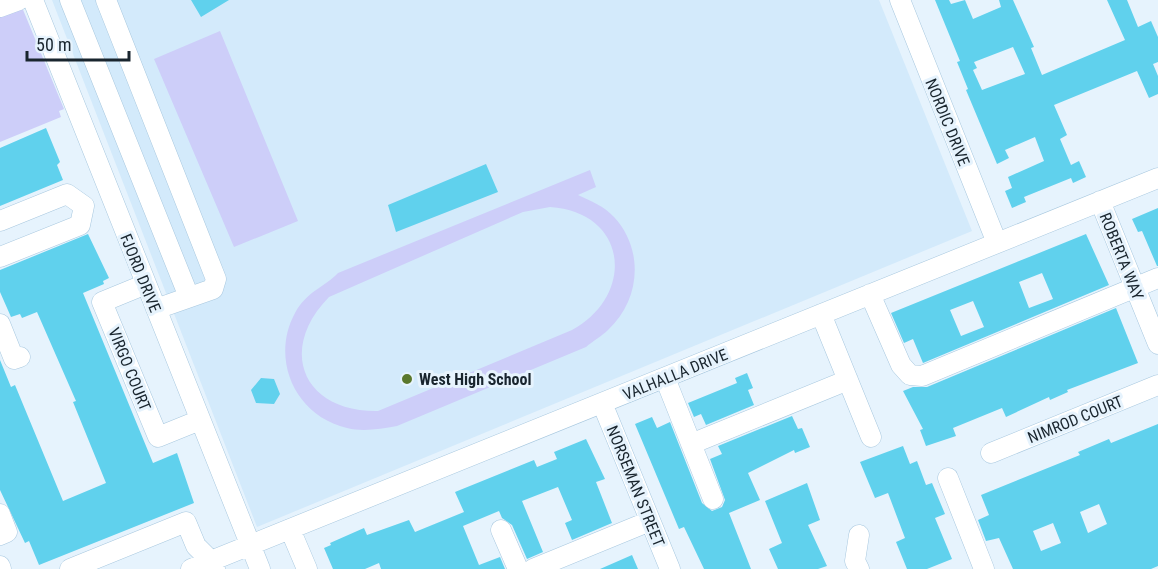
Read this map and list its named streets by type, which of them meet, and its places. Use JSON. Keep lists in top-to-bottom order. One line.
{"streets":{"street":["NORDIC DRIVE","ROBERTA WAY","FJORD DRIVE","VIRGO COURT","VALHALLA DRIVE","NIMROD COURT","NORSEMAN STREET"]},"crossings":[["NORDIC DRIVE","VALHALLA DRIVE"],["ROBERTA WAY","VALHALLA DRIVE"],["FJORD DRIVE","VIRGO COURT"],["FJORD DRIVE","VALHALLA DRIVE"],["VALHALLA DRIVE","NORSEMAN STREET"]],"places":["West High School"],"scale_bar":"50 m"}
